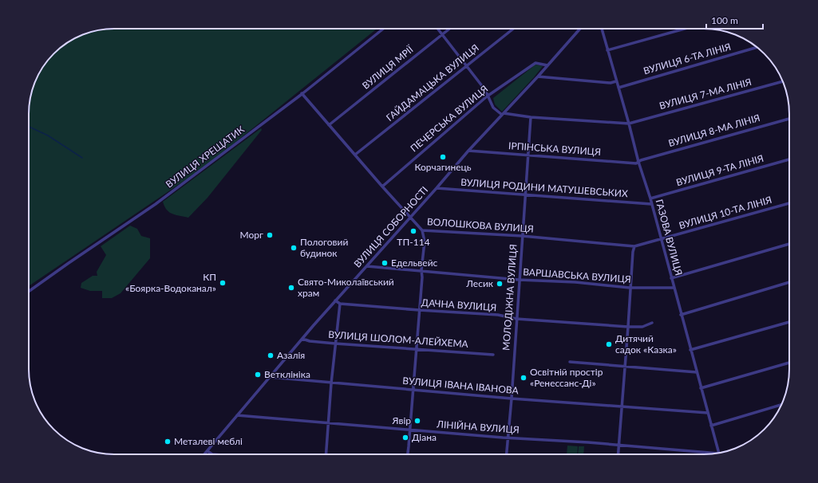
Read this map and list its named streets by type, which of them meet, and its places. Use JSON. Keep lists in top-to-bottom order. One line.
{"streets":{"street":["ВУЛИЦЯ 6-ТА ЛІНІЯ","ВУЛИЦЯ МРІЇ","ГАЙДАМАЦЬКА ВУЛИЦЯ","ВУЛИЦЯ 7-МА ЛІНІЯ","ПЕЧЕРСЬКА ВУЛИЦЯ","ВУЛИЦЯ 8-МА ЛІНІЯ","ІРПІНСЬКА ВУЛИЦЯ","ВУЛИЦЯ ХРЕЩАТИК","ВУЛИЦЯ 9-ТА ЛІНІЯ","ВУЛИЦЯ РОДИНИ МАТУШЕВСЬКИХ","ВУЛИЦЯ 10-ТА ЛІНІЯ","ВОЛОШКОВА ВУЛИЦЯ","ВУЛИЦЯ СОБОРНОСТІ","ГАЗОВА ВУЛИЦЯ","ВАРШАВСЬКА ВУЛИЦЯ","МОЛОДІЖНА ВУЛИЦЯ","ДАЧНА ВУЛИЦЯ","ВУЛИЦЯ ШОЛОМ-АЛЕЙХЕМА","ВУЛИЦЯ ІВАНА ІВАНОВА","ЛІНІЙНА ВУЛИЦЯ"]},"crossings":[["ВУЛИЦЯ 6-ТА ЛІНІЯ","ГАЗОВА ВУЛИЦЯ"],["ВУЛИЦЯ МРІЇ","ВОЛОШКОВА ВУЛИЦЯ"],["ГАЙДАМАЦЬКА ВУЛИЦЯ","ВОЛОШКОВА ВУЛИЦЯ"],["ВУЛИЦЯ 7-МА ЛІНІЯ","ВУЛИЦЯ СОБОРНОСТІ"],["ВУЛИЦЯ 7-МА ЛІНІЯ","ГАЗОВА ВУЛИЦЯ"],["ВУЛИЦЯ 7-МА ЛІНІЯ","МОЛОДІЖНА ВУЛИЦЯ"],["ПЕЧЕРСЬКА ВУЛИЦЯ","ВОЛОШКОВА ВУЛИЦЯ"],["ПЕЧЕРСЬКА ВУЛИЦЯ","ВУЛИЦЯ СОБОРНОСТІ"],["ВУЛИЦЯ 8-МА ЛІНІЯ","ІРПІНСЬКА ВУЛИЦЯ"],["ВУЛИЦЯ 8-МА ЛІНІЯ","ГАЗОВА ВУЛИЦЯ"],["ІРПІНСЬКА ВУЛИЦЯ","ВУЛИЦЯ СОБОРНОСТІ"],["ІРПІНСЬКА ВУЛИЦЯ","ГАЗОВА ВУЛИЦЯ"],["ІРПІНСЬКА ВУЛИЦЯ","МОЛОДІЖНА ВУЛИЦЯ"],["ВУЛИЦЯ ХРЕЩАТИК","ВОЛОШКОВА ВУЛИЦЯ"],["ВУЛИЦЯ 9-ТА ЛІНІЯ","ГАЗОВА ВУЛИЦЯ"],["ВУЛИЦЯ РОДИНИ МАТУШЕВСЬКИХ","ВУЛИЦЯ СОБОРНОСТІ"],["ВУЛИЦЯ РОДИНИ МАТУШЕВСЬКИХ","ГАЗОВА ВУЛИЦЯ"],["ВУЛИЦЯ РОДИНИ МАТУШЕВСЬКИХ","МОЛОДІЖНА ВУЛИЦЯ"],["ВУЛИЦЯ 10-ТА ЛІНІЯ","ВОЛОШКОВА ВУЛИЦЯ"],["ВУЛИЦЯ 10-ТА ЛІНІЯ","ГАЗОВА ВУЛИЦЯ"],["ВОЛОШКОВА ВУЛИЦЯ","ВУЛИЦЯ СОБОРНОСТІ"],["ВОЛОШКОВА ВУЛИЦЯ","ГАЗОВА ВУЛИЦЯ"],["ВОЛОШКОВА ВУЛИЦЯ","МОЛОДІЖНА ВУЛИЦЯ"],["ВУЛИЦЯ СОБОРНОСТІ","ВАРШАВСЬКА ВУЛИЦЯ"],["ВУЛИЦЯ СОБОРНОСТІ","ВУЛИЦЯ ШОЛОМ-АЛЕЙХЕМА"],["ВУЛИЦЯ СОБОРНОСТІ","ВУЛИЦЯ ІВАНА ІВАНОВА"],["ВУЛИЦЯ СОБОРНОСТІ","ЛІНІЙНА ВУЛИЦЯ"],["ГАЗОВА ВУЛИЦЯ","ВАРШАВСЬКА ВУЛИЦЯ"],["ГАЗОВА ВУЛИЦЯ","ВУЛИЦЯ ІВАНА ІВАНОВА"],["ГАЗОВА ВУЛИЦЯ","ЛІНІЙНА ВУЛИЦЯ"],["ВАРШАВСЬКА ВУЛИЦЯ","МОЛОДІЖНА ВУЛИЦЯ"],["МОЛОДІЖНА ВУЛИЦЯ","ДАЧНА ВУЛИЦЯ"],["МОЛОДІЖНА ВУЛИЦЯ","ВУЛИЦЯ ІВАНА ІВАНОВА"],["МОЛОДІЖНА ВУЛИЦЯ","ЛІНІЙНА ВУЛИЦЯ"]],"places":["Корчагинець","ТП-114","Морг","Пологовий будинок","Едельвейс","КП «Боярка-Водоканал»","Лесик","Свято-Миколаївський храм","Дитячий садок «Казка»","Азалія","Ветклініка","Освітній простір «Ренессанс-Ді»","Явір","Діана","Металеві меблі"],"scale_bar":"100 m"}
